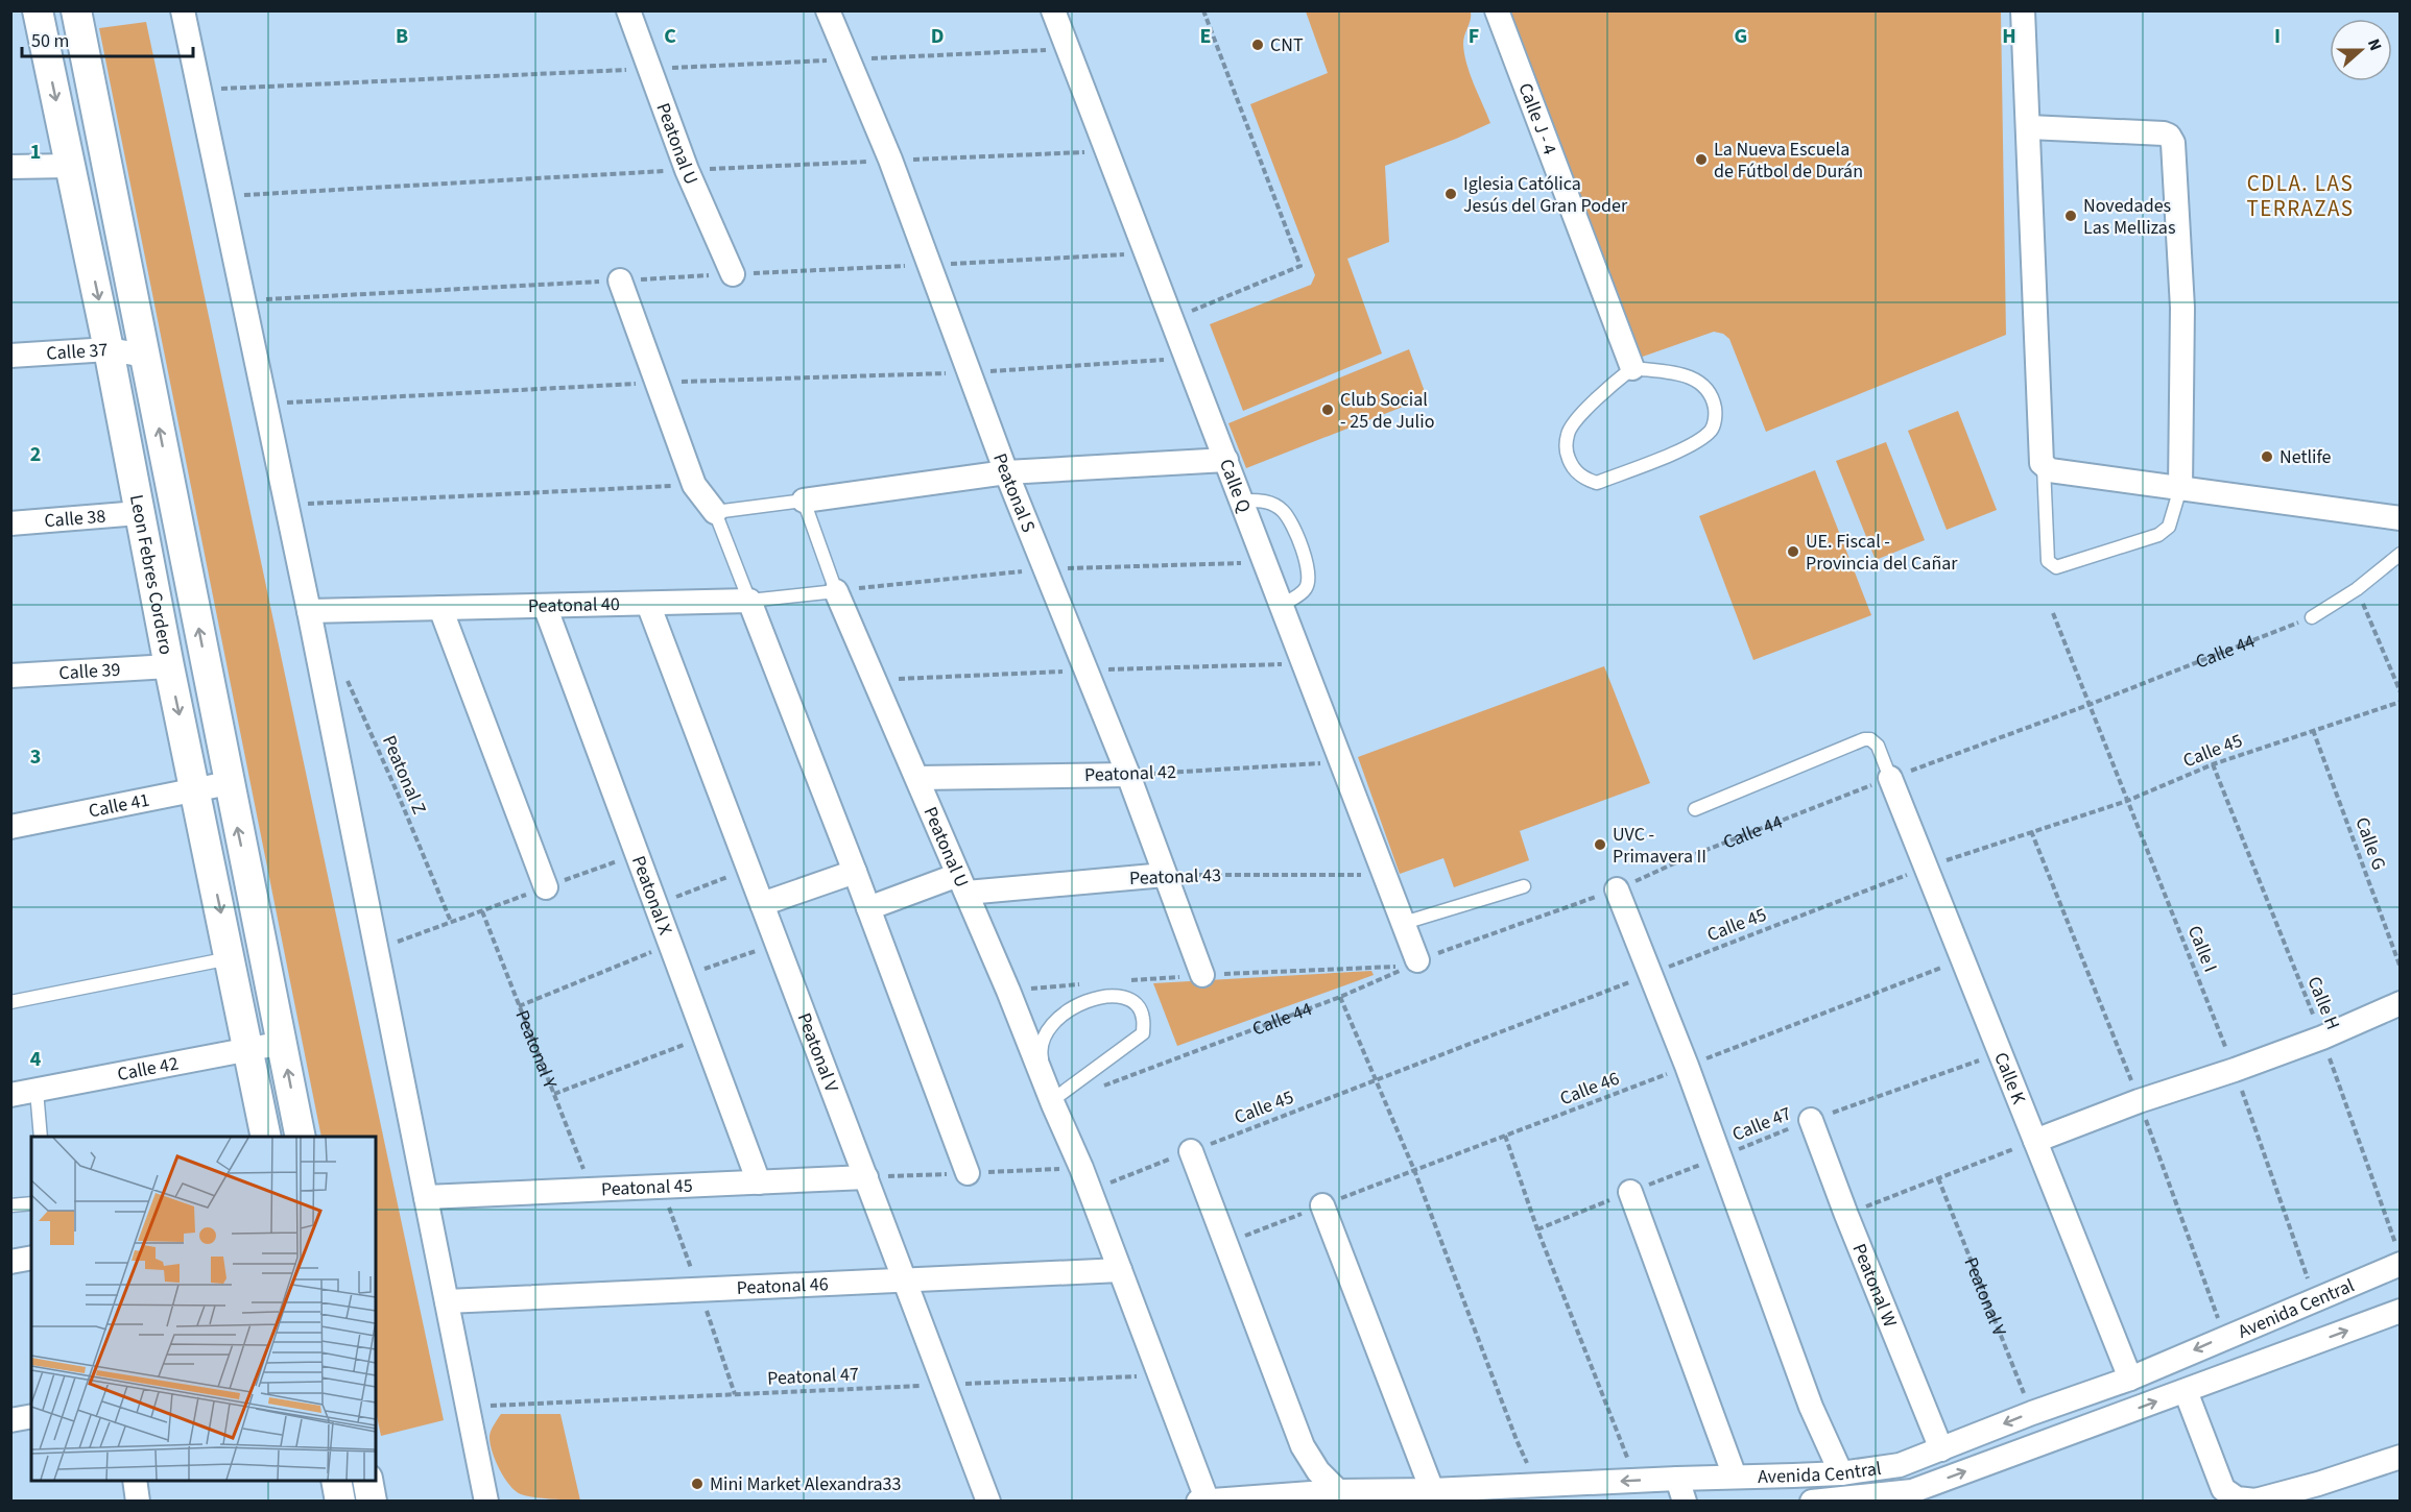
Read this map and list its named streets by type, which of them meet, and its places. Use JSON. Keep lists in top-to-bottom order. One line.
{"streets":{"street":["Calle J - 4","Peatonal U","Calle 37","Calle Q","Peatonal S","Calle 38","Leon Febres Cordero","Peatonal 40","Calle 39","Peatonal 42","Calle 41","Peatonal 43","Peatonal X","Peatonal V","Calle 42","Calle K","Peatonal 45","Peatonal W","Peatonal 46","Avenida Central"],"path":["Calle 44","Calle 45","Peatonal Z","Calle G","Calle I","Calle H","Peatonal Y","Calle 46","Calle 47","Peatonal 47"]},"crossings":[["Peatonal U","Peatonal 40"],["Peatonal U","Calle 45"],["Peatonal U","Peatonal 42"],["Peatonal U","Peatonal 43"],["Peatonal U","Peatonal 46"],["Peatonal U","Avenida Central"],["Peatonal U","Peatonal 47"],["Calle 37","Leon Febres Cordero"],["Calle Q","Calle 44"],["Calle Q","Peatonal 42"],["Calle Q","Peatonal 43"],["Peatonal S","Peatonal 42"],["Peatonal S","Peatonal 43"],["Calle 38","Leon Febres Cordero"],["Leon Febres Cordero","Calle 39"],["Leon Febres Cordero","Calle 41"],["Leon Febres Cordero","Calle 42"],["Peatonal 40","Peatonal X"],["Peatonal 40","Peatonal V"],["Calle 44","Calle I"],["Calle 44","Calle K"],["Calle 45","Calle G"],["Calle 45","Calle I"],["Calle 45","Calle H"],["Calle 45","Calle K"],["Peatonal X","Peatonal 45"],["Calle I","Avenida Central"],["Calle H","Avenida Central"],["Peatonal Y","Peatonal 45"],["Peatonal V","Peatonal 45"],["Peatonal V","Peatonal 46"],["Peatonal V","Avenida Central"],["Peatonal V","Peatonal 47"],["Calle K","Calle 46"],["Calle K","Calle 47"],["Calle K","Avenida Central"],["Calle 47","Peatonal W"],["Peatonal W","Avenida Central"]],"districts":["CDLA. LAS TERRAZAS"],"places":["CNT","La Nueva Escuela de Fútbol de Durán","Iglesia Católica Jesús del Gran Poder","Novedades Las Mellizas","Club Social - 25 de Julio","Netlife","UE. Fiscal - Provincia del Cañar","UVC - Primavera II","Mini Market Alexandra33"],"scale_bar":"50 m","north":"right","grid":{"columns":["B","C","D","E","F","G","H","I"],"rows":["1","2","3","4"]}}
